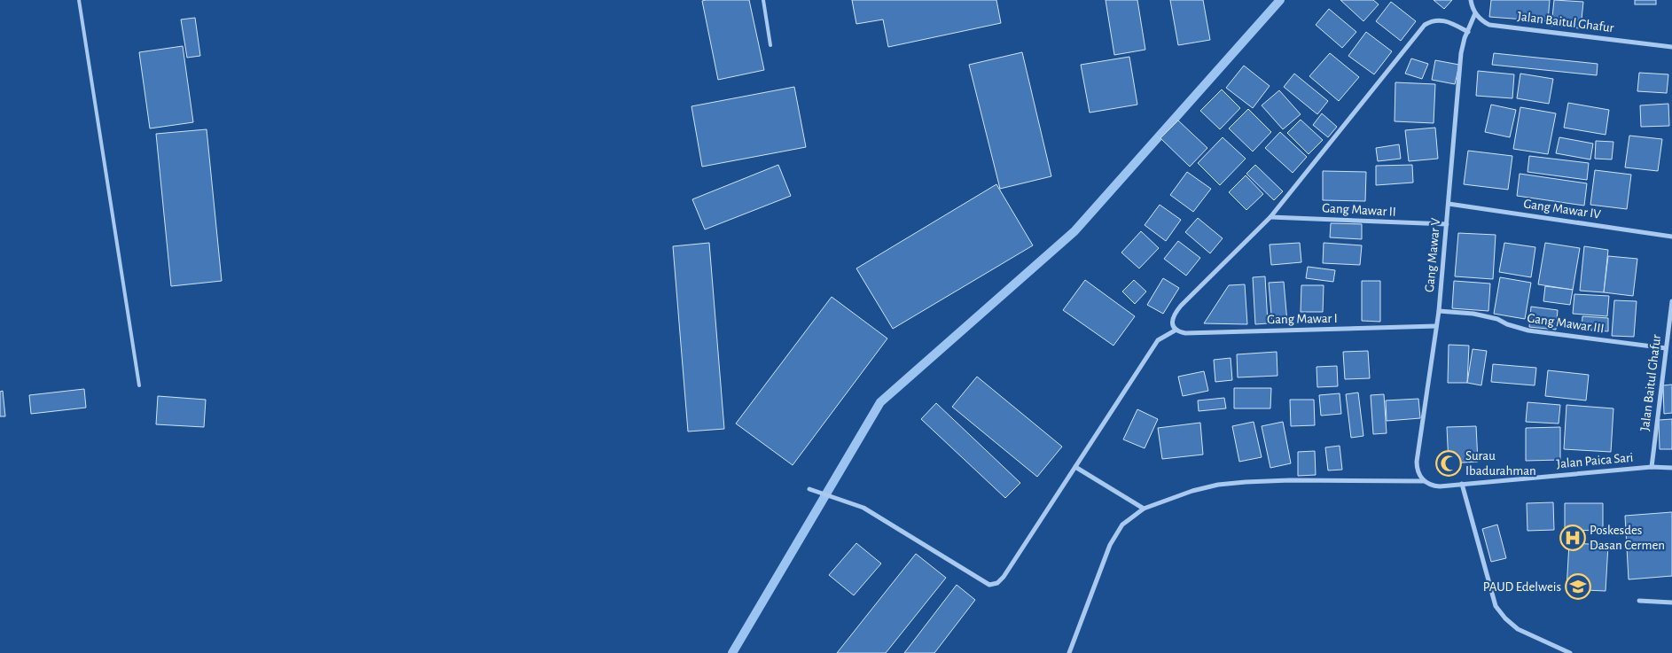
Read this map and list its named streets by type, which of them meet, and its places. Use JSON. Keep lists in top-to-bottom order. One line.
{"streets":{"street":["Jalan Baitul Ghafur","Gang Mawar IV","Gang Mawar II","Gang Mawar V","Gang Mawar I","Gang Mawar III","Jalan Paica Sari"]},"crossings":[["Jalan Baitul Ghafur","Gang Mawar V"],["Jalan Baitul Ghafur","Gang Mawar III"],["Jalan Baitul Ghafur","Jalan Paica Sari"],["Gang Mawar IV","Gang Mawar V"],["Gang Mawar II","Gang Mawar V"],["Gang Mawar V","Gang Mawar I"],["Gang Mawar V","Gang Mawar III"],["Gang Mawar V","Jalan Paica Sari"]],"places":{"mosque":["Surau Ibadurahman"],"hospital":["Poskesdes Dasan Cermen"],"school or university":["PAUD Edelweis"]}}
